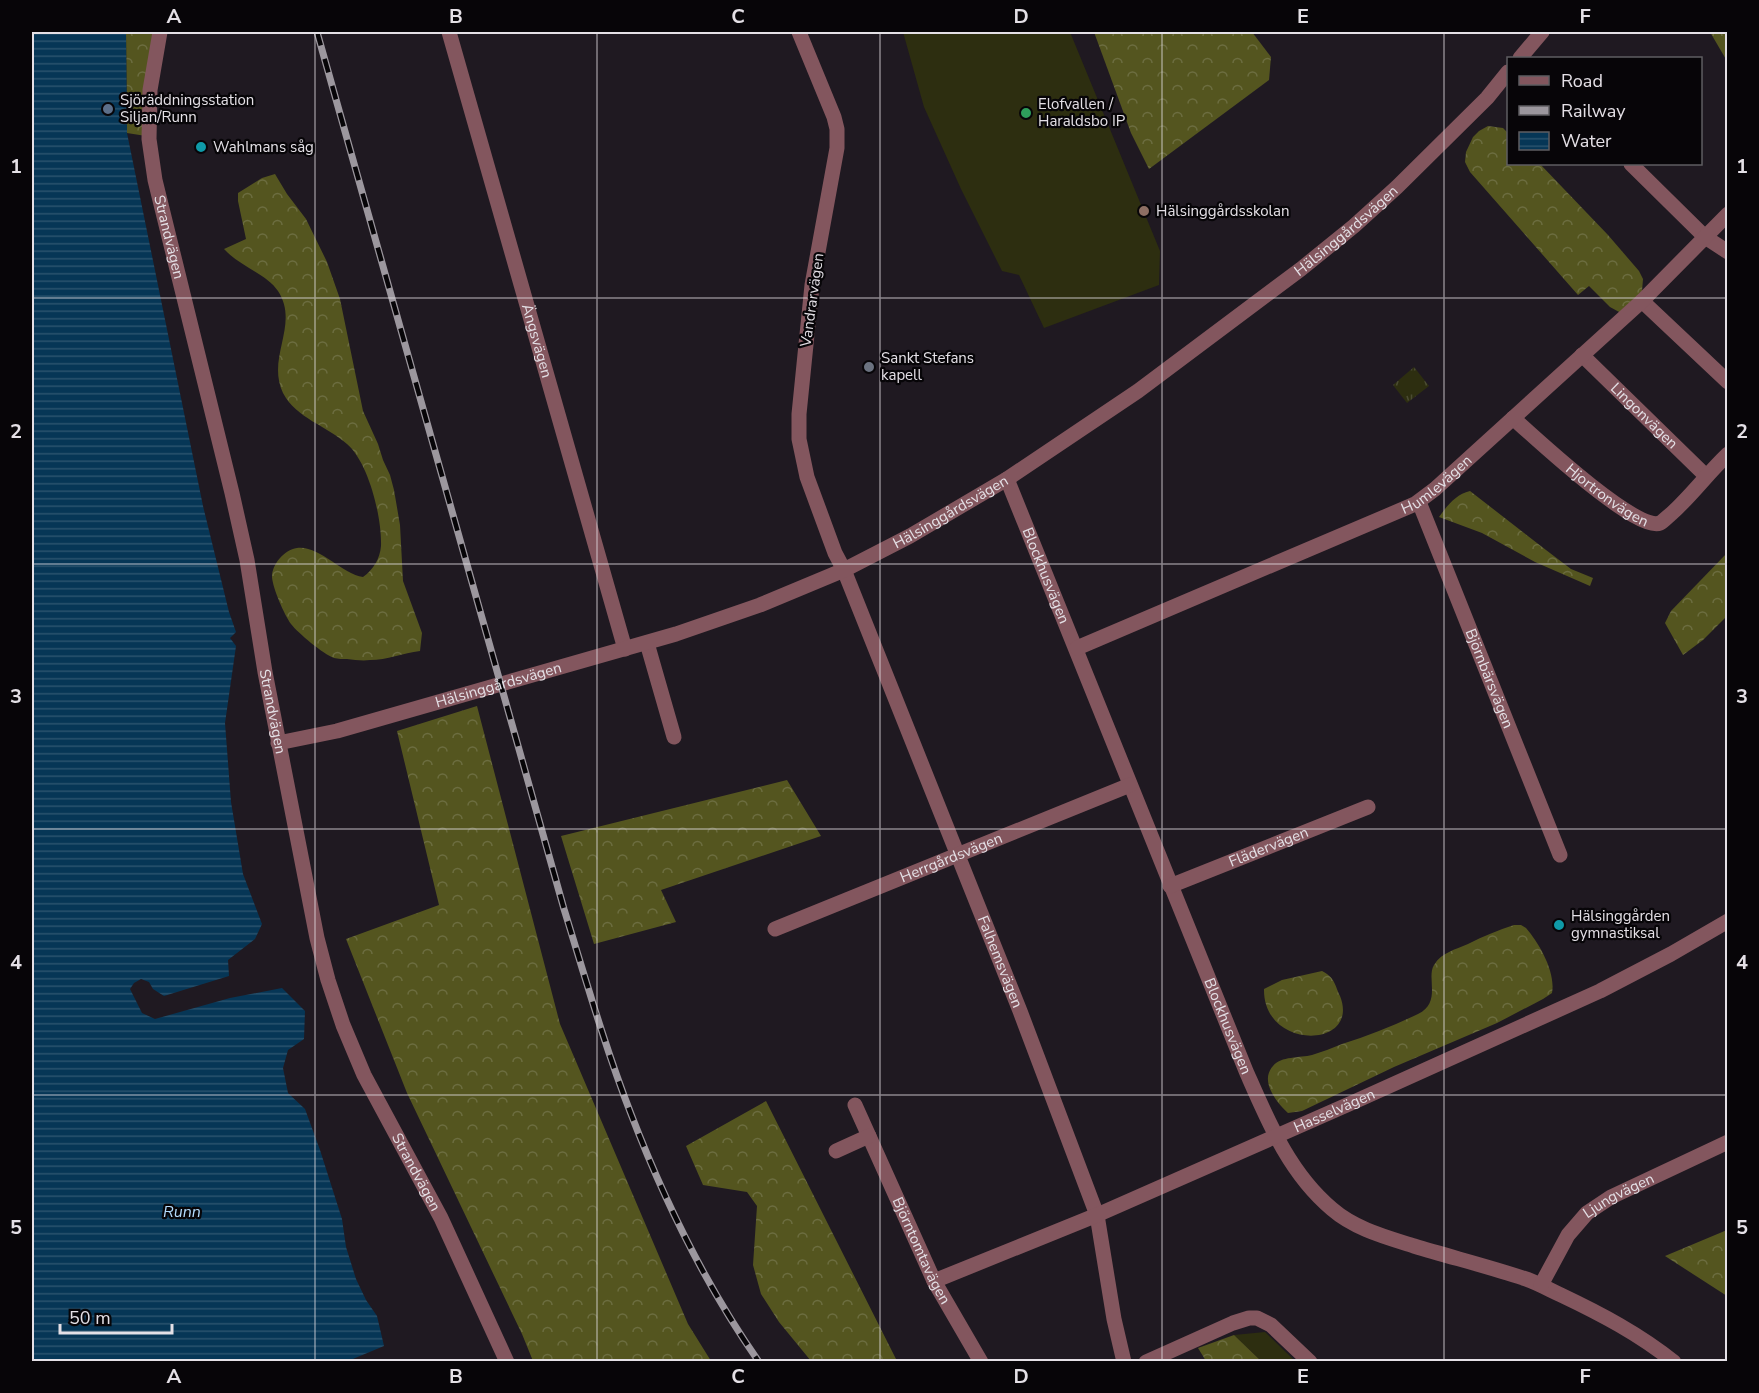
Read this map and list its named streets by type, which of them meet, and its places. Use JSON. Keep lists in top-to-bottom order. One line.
{"streets":{"street":["Hälsinggårdsvägen","Strandvägen","Vandrarvägen","Ängsvägen","Lingonvägen","Humlevägen","Hjortronvägen","Blockhusvägen","Björnbärsvägen","Flädervägen","Herrgårdsvägen","Falhemsvägen","Hasselvägen","Ljungvägen","Björntomtavägen"]},"crossings":[["Hälsinggårdsvägen","Strandvägen"],["Hälsinggårdsvägen","Vandrarvägen"],["Hälsinggårdsvägen","Ängsvägen"],["Hälsinggårdsvägen","Blockhusvägen"],["Hälsinggårdsvägen","Falhemsvägen"],["Vandrarvägen","Falhemsvägen"],["Lingonvägen","Humlevägen"],["Lingonvägen","Hjortronvägen"],["Humlevägen","Hjortronvägen"],["Humlevägen","Blockhusvägen"],["Humlevägen","Björnbärsvägen"],["Blockhusvägen","Flädervägen"],["Blockhusvägen","Herrgårdsvägen"],["Blockhusvägen","Hasselvägen"],["Blockhusvägen","Ljungvägen"],["Herrgårdsvägen","Falhemsvägen"],["Falhemsvägen","Hasselvägen"],["Hasselvägen","Björntomtavägen"]],"water":["Runn"],"places":["Sjöräddningsstation Siljan/Runn","Elofvallen / Haraldsbo IP","Wahlmans såg","Hälsinggårdsskolan","Sankt Stefans kapell","Hälsinggården gymnastiksal"],"legend":["Road","Railway","Water"],"scale_bar":"50 m","grid":{"columns":["A","B","C","D","E","F"],"rows":["1","2","3","4","5"]}}
